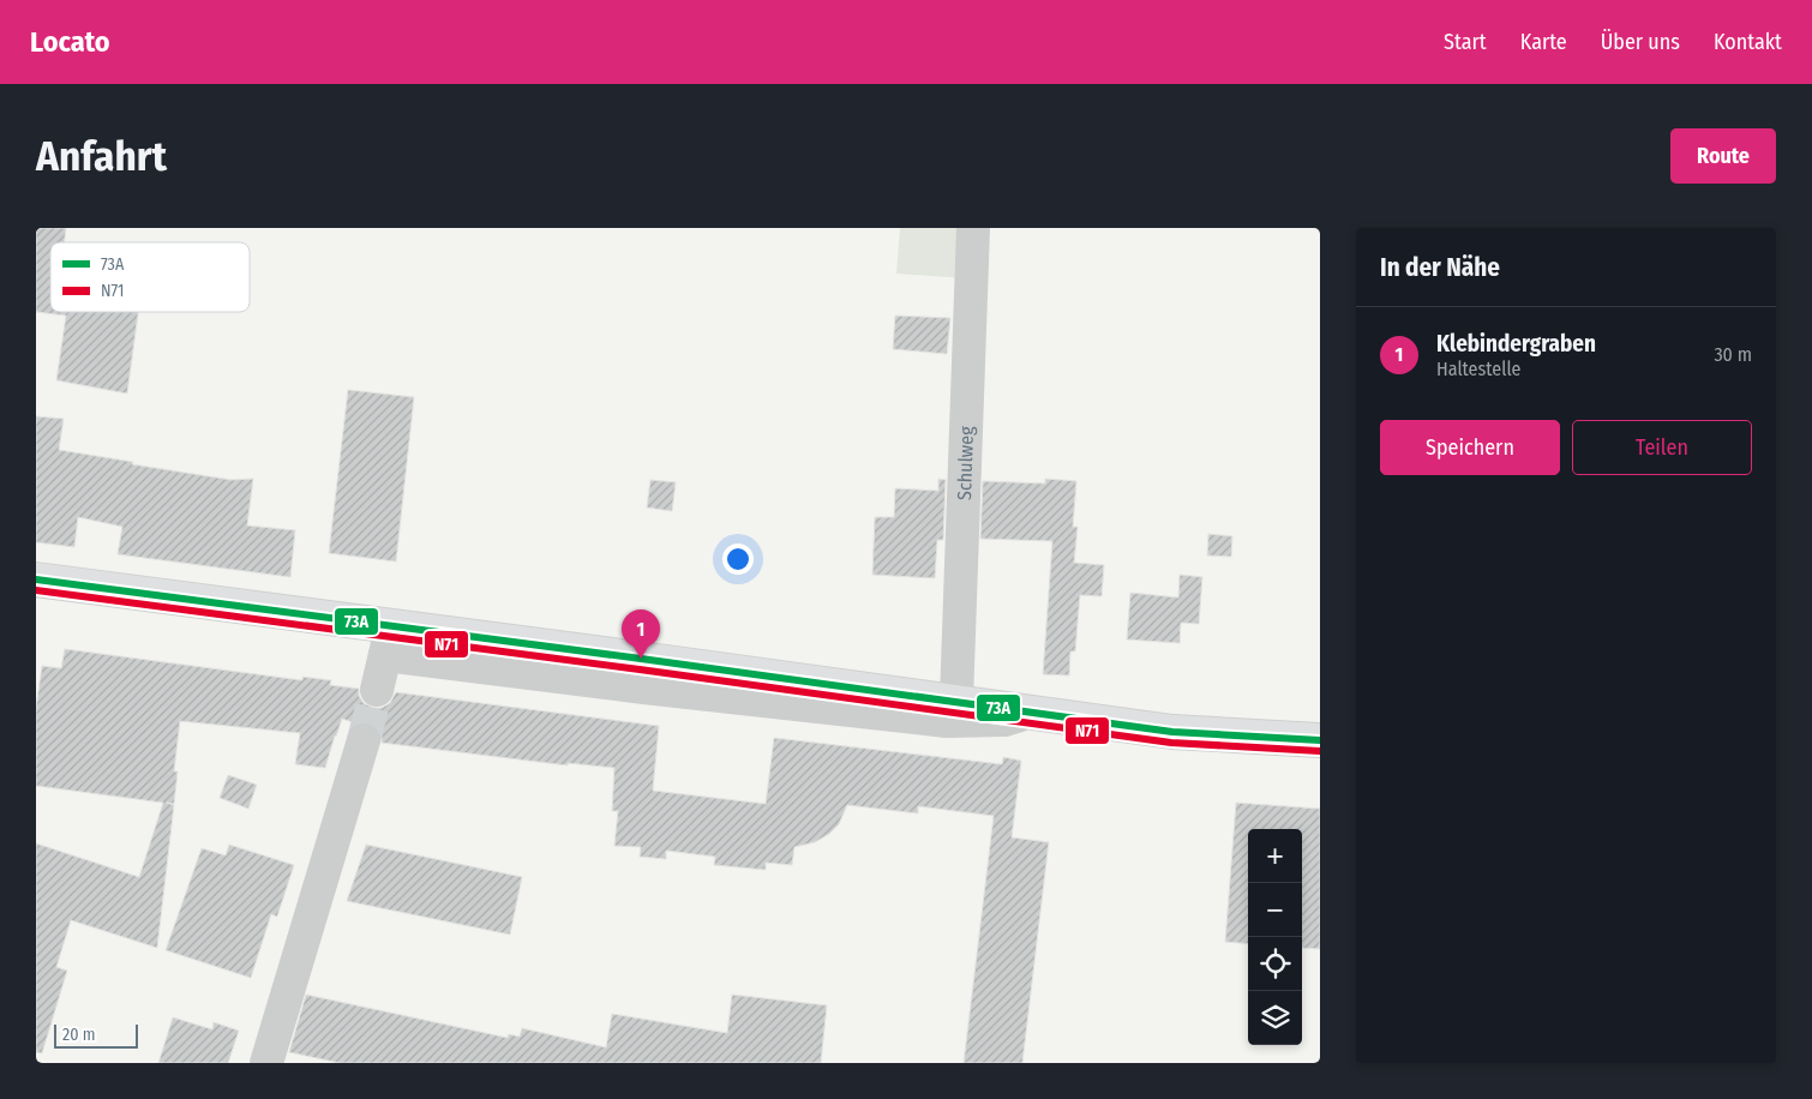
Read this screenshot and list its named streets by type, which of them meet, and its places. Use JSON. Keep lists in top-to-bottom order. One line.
{"streets":{"lane":["Schulweg"]},"lines":["transit line 73A","transit line N71"],"legend":["73A","N71"],"scale_bar":"20 m","page":{"header":"Locato","nav":["Start","Karte","Über uns","Kontakt"],"buttons":["Route",["Speichern","Teilen"]],"title":"Anfahrt","heading":"In der Nähe","list":[{"mark":"1","name":"Klebindergraben","note":"Haltestelle","value":"30 m"}],"pins":"1","map_buttons":["+","−"],"scale":"20 m"}}
